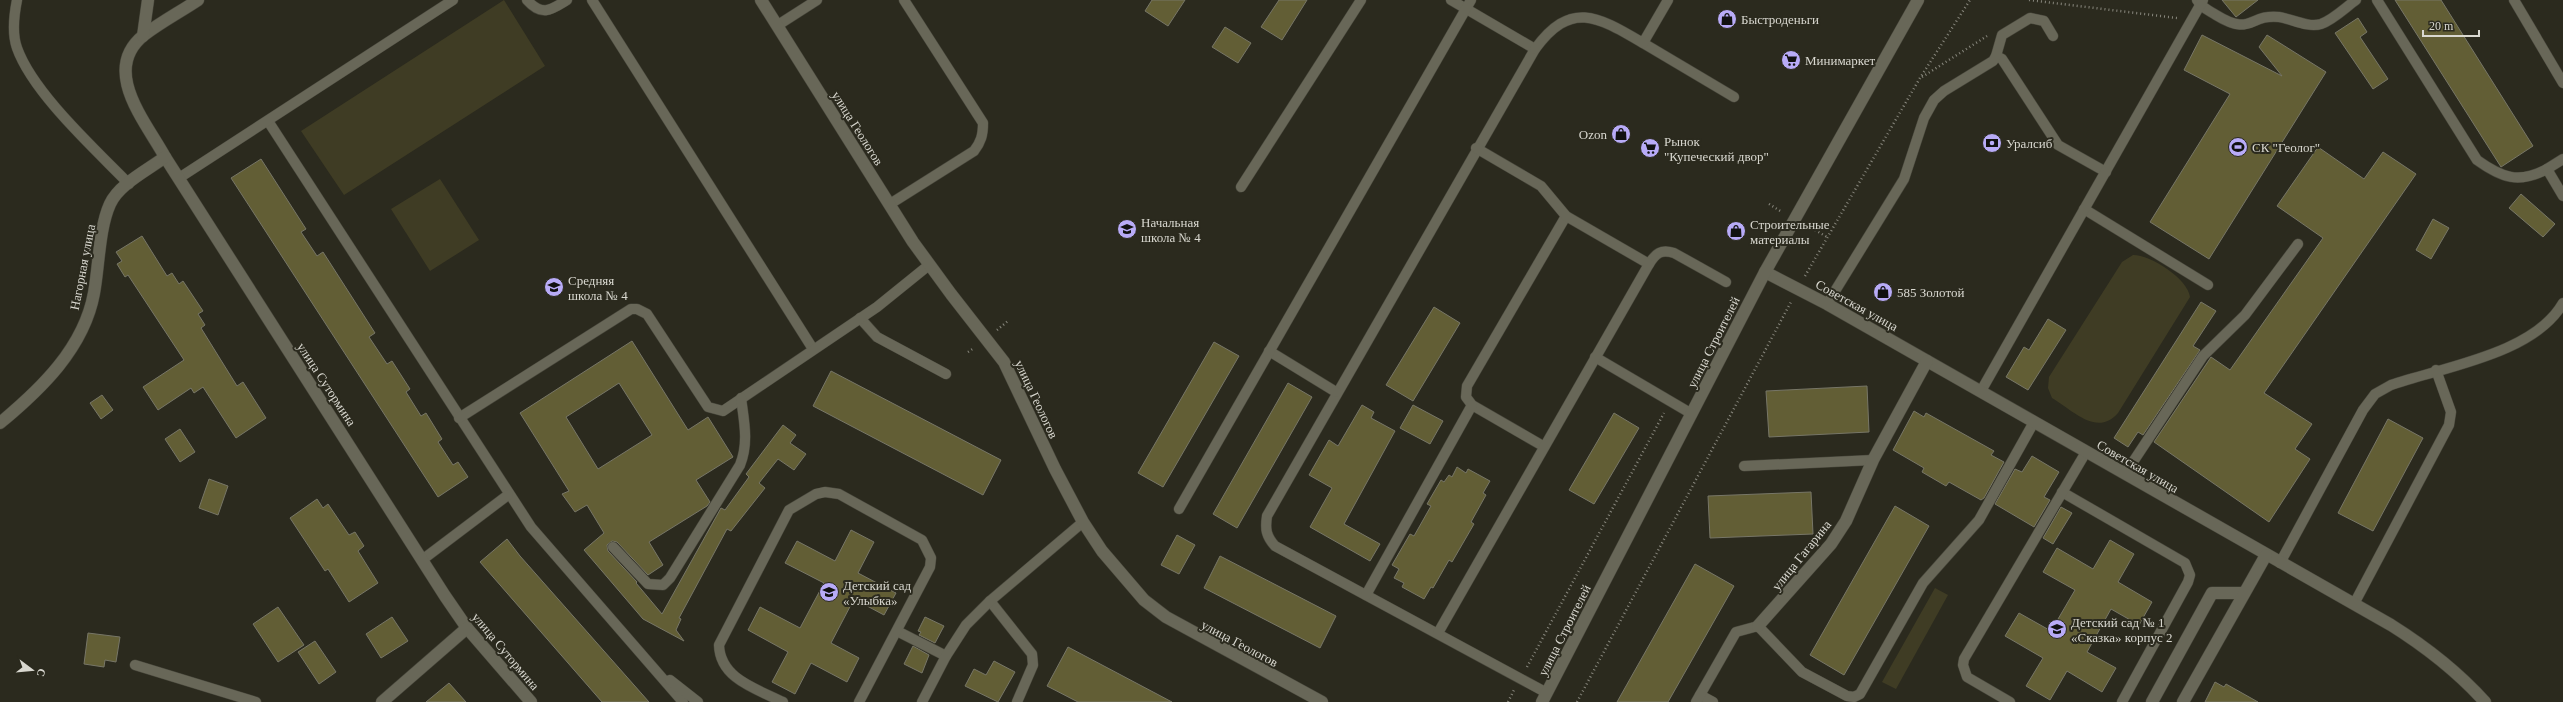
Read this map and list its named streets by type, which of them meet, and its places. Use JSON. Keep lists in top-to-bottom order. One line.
{"streets":{"street":["улица Геологов","Нагорная улица","Советская улица","улица Строителей","улица Сутормина","улица Гагарина"]},"crossings":[["Нагорная улица","улица Сутормина"],["Советская улица","улица Строителей"],["Советская улица","улица Гагарина"]],"places":{"shop":["Быстроденьги","Ozon","Строительные материалы","585 Золотой"],"supermarket":["Минимаркет","Рынок \"Купеческий двор\""],"bank":["Уралсиб"],"sports":["СК \"Геолог\""],"school or university":["Начальная школа № 4","Средняя школа № 4","Детский сад «Улыбка»","Детский сад № 1 «Сказка» корпус 2"]},"scale_bar":"20 m","north":"right"}
